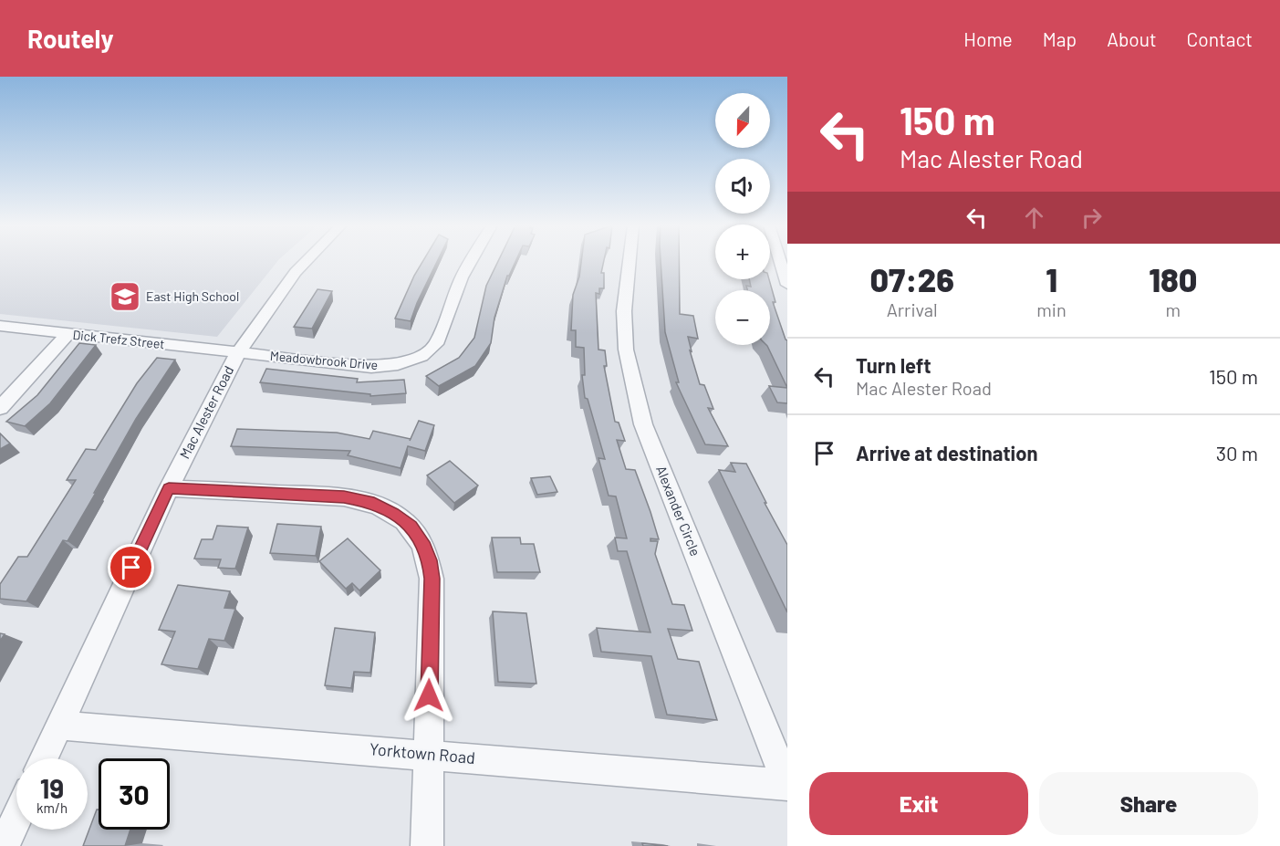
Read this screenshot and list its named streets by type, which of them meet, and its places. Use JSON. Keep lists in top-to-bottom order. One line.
{"streets":{"street":["Dick Trefz Street","Meadowbrook Drive","Mac Alester Road","Alexander Circle","Yorktown Road"]},"crossings":[["Dick Trefz Street","Meadowbrook Drive"],["Dick Trefz Street","Mac Alester Road"],["Meadowbrook Drive","Mac Alester Road"],["Mac Alester Road","Yorktown Road"],["Alexander Circle","Yorktown Road"]],"places":{"school or university":["East High School"]},"north":"bottom","page":{"header":"Routely","nav":["Home","Map","About","Contact"],"turn":["150 m","Mac Alester Road"],"map_buttons":["+","−"],"eta":["07:26","Arrival","1","min","180","m"],"list":[{"name":"Turn left","note":"Mac Alester Road","value":"150 m"},{"name":"Arrive at destination","value":"30 m"}],"speed":"19 km/h","limit":"30","buttons":["Exit","Share"]}}
